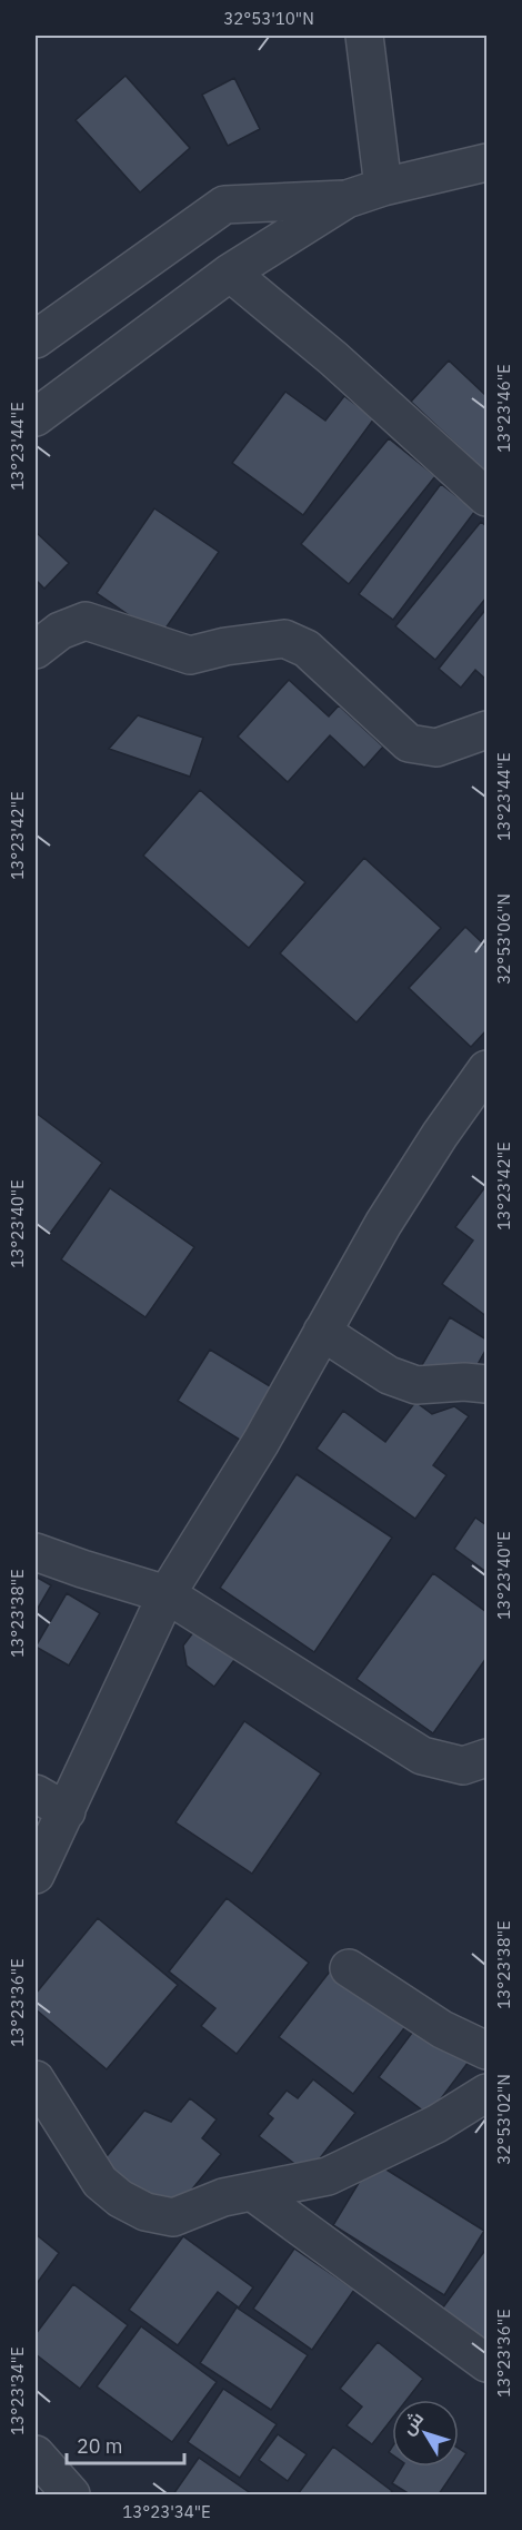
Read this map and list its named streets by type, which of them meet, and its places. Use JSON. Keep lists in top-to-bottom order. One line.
{"scale_bar":"20 m","north":"top left","coordinates":["32°53'10\"N","13°23'46\"E","13°23'44\"E","13°23'42\"E","32°53'06\"N","13°23'40\"E","13°23'38\"E","13°23'36\"E","32°53'02\"N","13°23'34\"E"]}
